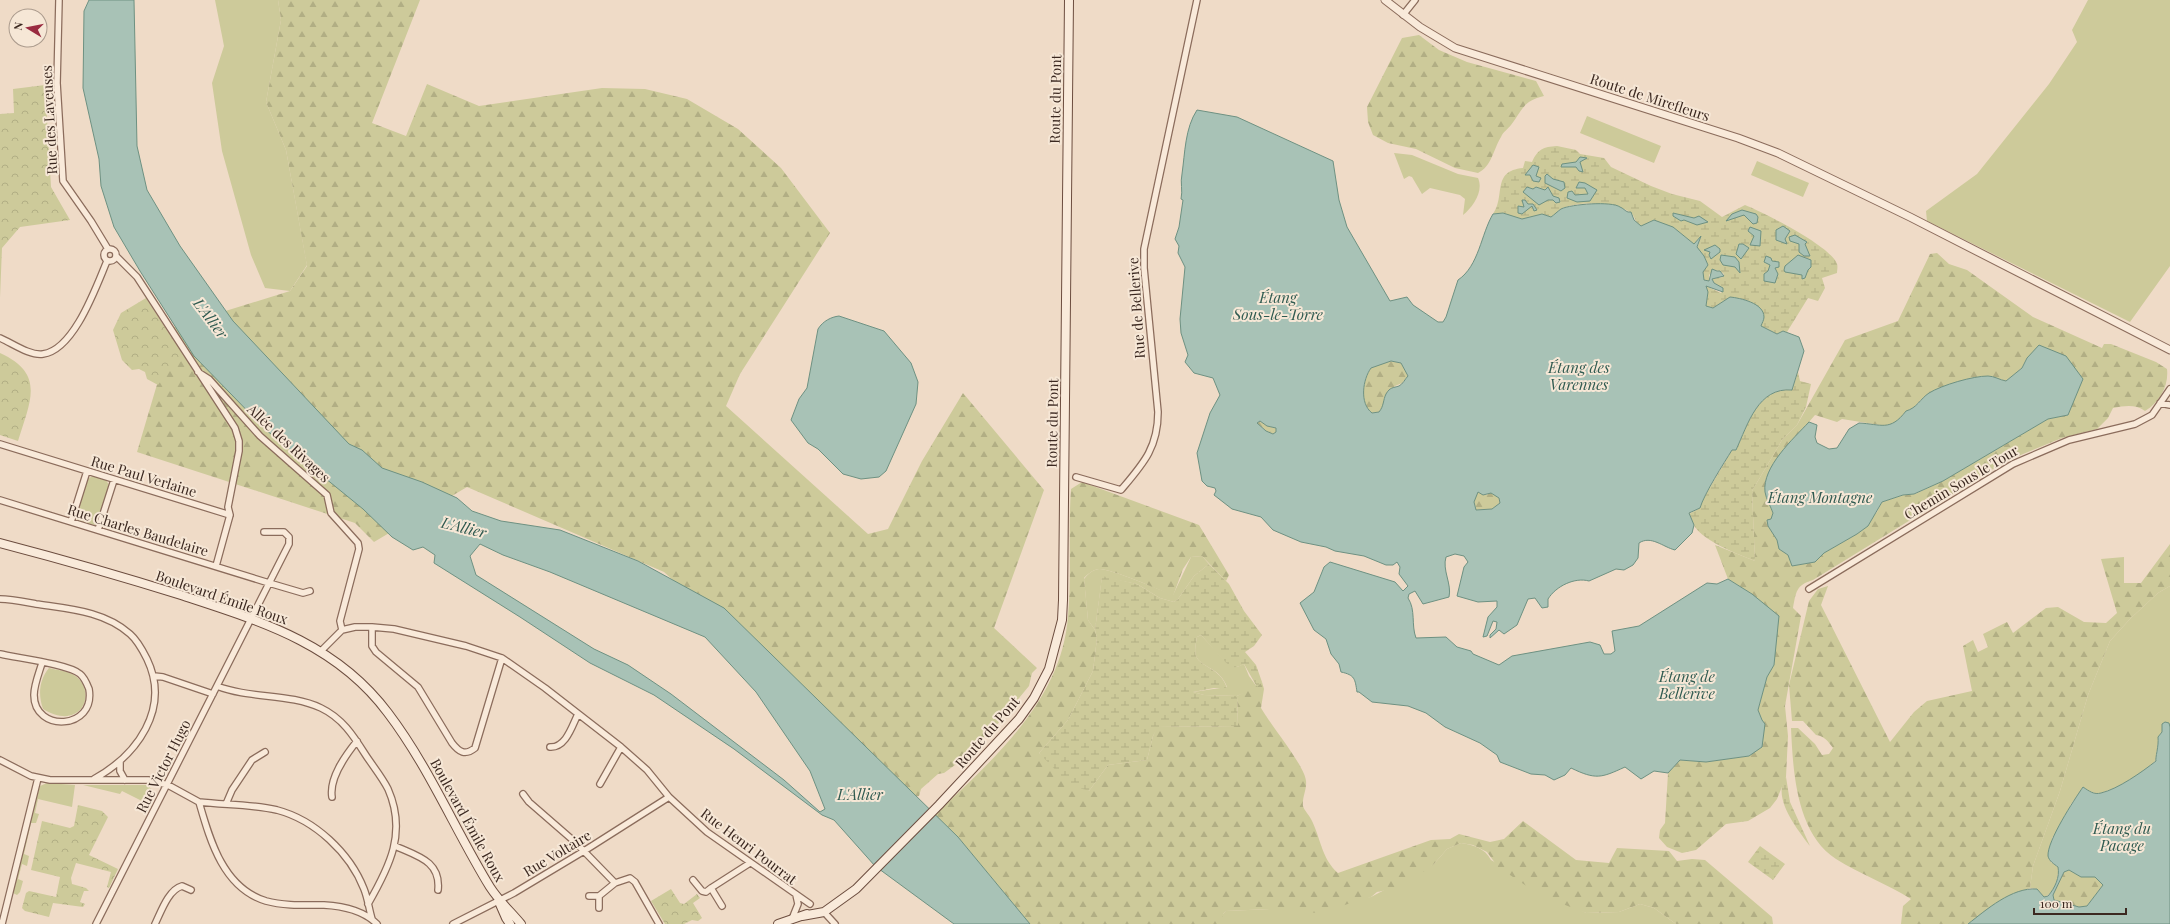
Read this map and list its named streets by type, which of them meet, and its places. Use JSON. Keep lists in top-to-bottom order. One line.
{"streets":{"main road":["Route du Pont","Boulevard Émile Roux"],"street":["Route de Mirefleurs","Rue des Laveuses","Rue de Bellerive","Allée des Rivages","Rue Paul Verlaine","Chemin Sous le Tour","Rue Charles Baudelaire","Rue Victor Hugo","Rue Henri Pourrat","Rue Voltaire"]},"crossings":[["Rue des Laveuses","Allée des Rivages"],["Allée des Rivages","Rue Paul Verlaine"],["Allée des Rivages","Rue Henri Pourrat"],["Boulevard Émile Roux","Rue Victor Hugo"],["Boulevard Émile Roux","Rue Voltaire"],["Rue Henri Pourrat","Rue Voltaire"]],"water":["Étang Sous-le-Torre","L'Allier","Étang des Varennes","Étang Montagne","Étang de Bellerive","Étang du Pacage"],"scale_bar":"100 m","north":"left"}
